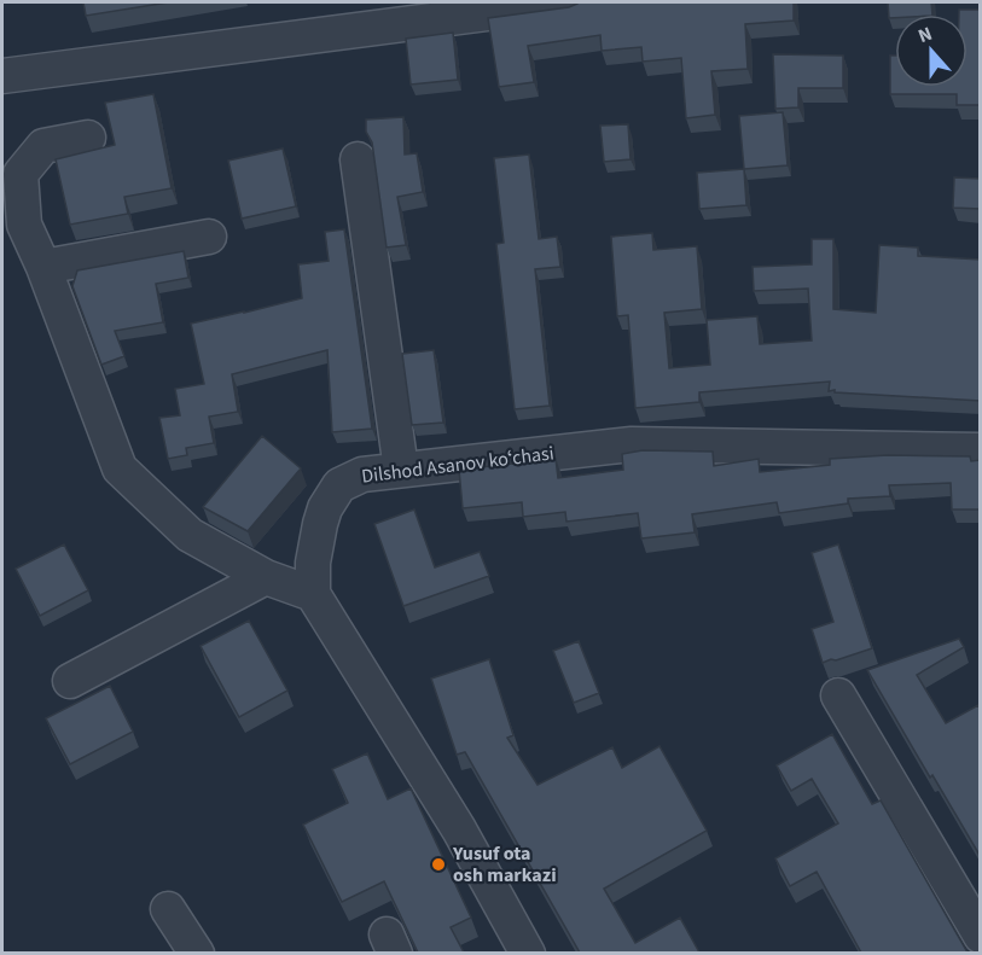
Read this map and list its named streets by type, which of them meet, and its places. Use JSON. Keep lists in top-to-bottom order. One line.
{"streets":{"street":["Dilshod Asanov koʻchasi"]},"places":["Yusuf ota osh markazi"],"north":"top"}
